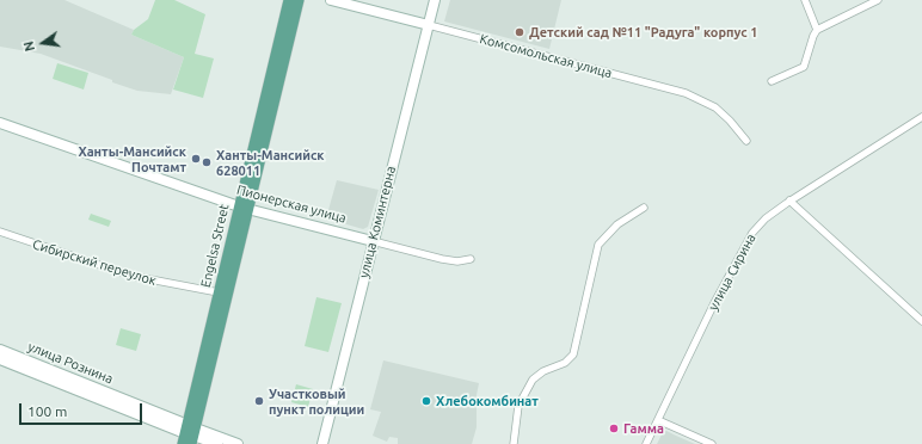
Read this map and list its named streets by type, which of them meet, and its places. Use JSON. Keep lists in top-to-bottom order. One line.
{"streets":{"main road":["Engelsa Street"],"street":["Комсомольская улица","Пионерская улица","улица Коминтерна","Сибирский переулок","улица Сирина","улица Рознина"]},"crossings":[["Комсомольская улица","улица Коминтерна"],["Пионерская улица","улица Коминтерна"],["Пионерская улица","Engelsa Street"],["Engelsa Street","Сибирский переулок"],["Engelsa Street","улица Рознина"]],"places":["Детский сад №11 \"Радуга\" корпус 1","Ханты-Мансийск Почтамт","Ханты-Мансийск 628011","Участковый пункт полиции","Хлебокомбинат","Гамма"],"scale_bar":"100 m","north":"left"}
